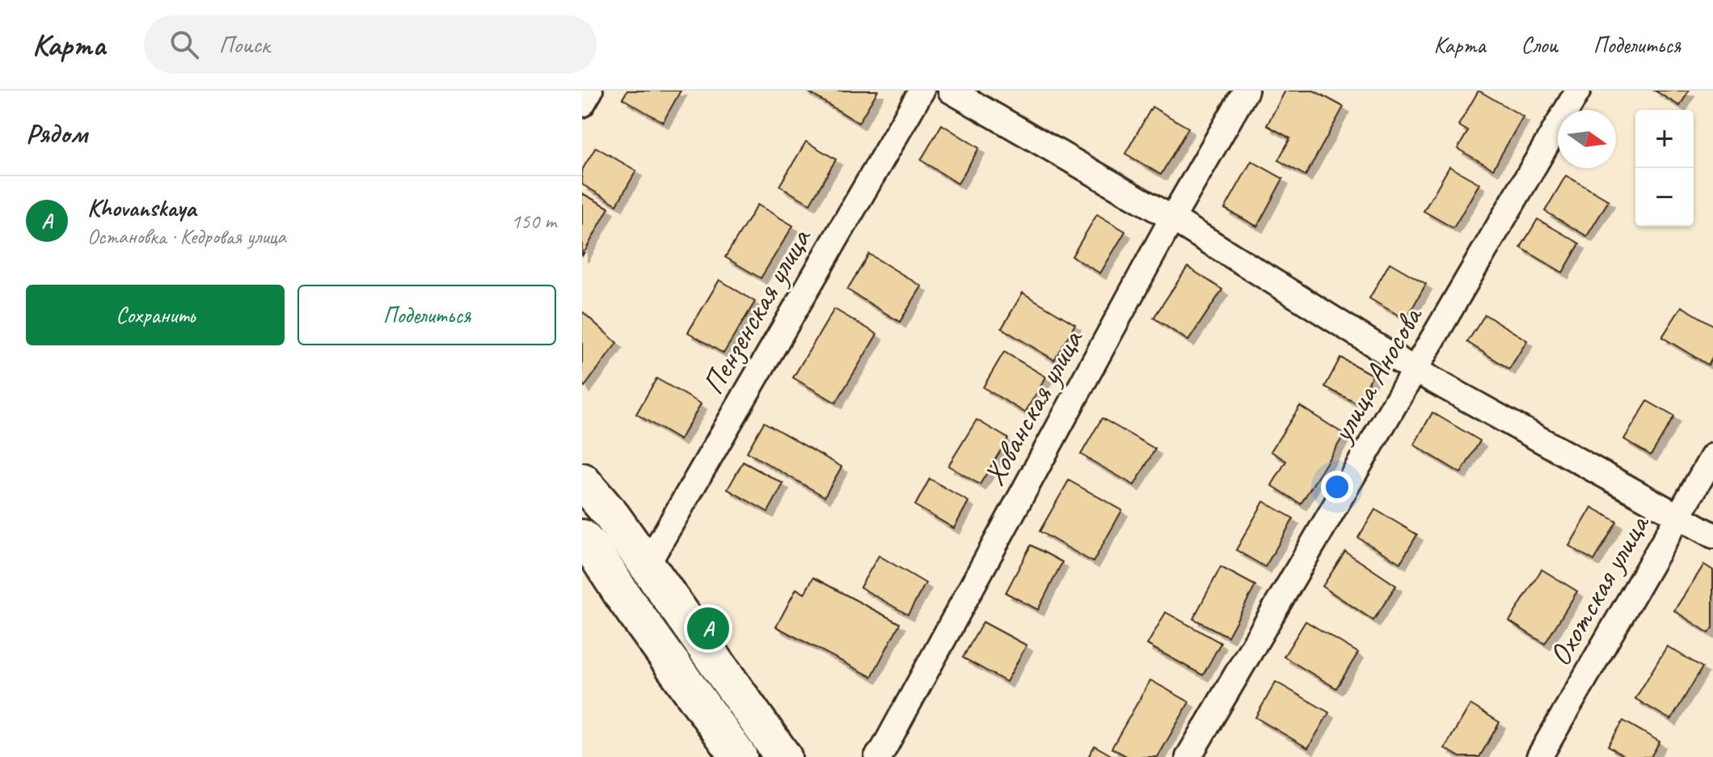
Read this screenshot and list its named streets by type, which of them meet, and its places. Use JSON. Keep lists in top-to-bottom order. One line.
{"streets":{"street":["Пензенская улица","улица Аносова","Хованская улица","Охотская улица"]},"north":"right","page":{"header":"Карта","search":"Поиск","nav":["Карта","Слои","Поделиться"],"heading":"Рядом","map_buttons":["+","−"],"list":[{"mark":"A","name":"Khovanskaya","note":"Остановка · Кедровая улица","value":"150 m"}],"buttons":["Сохранить","Поделиться"],"pins":"A"}}
